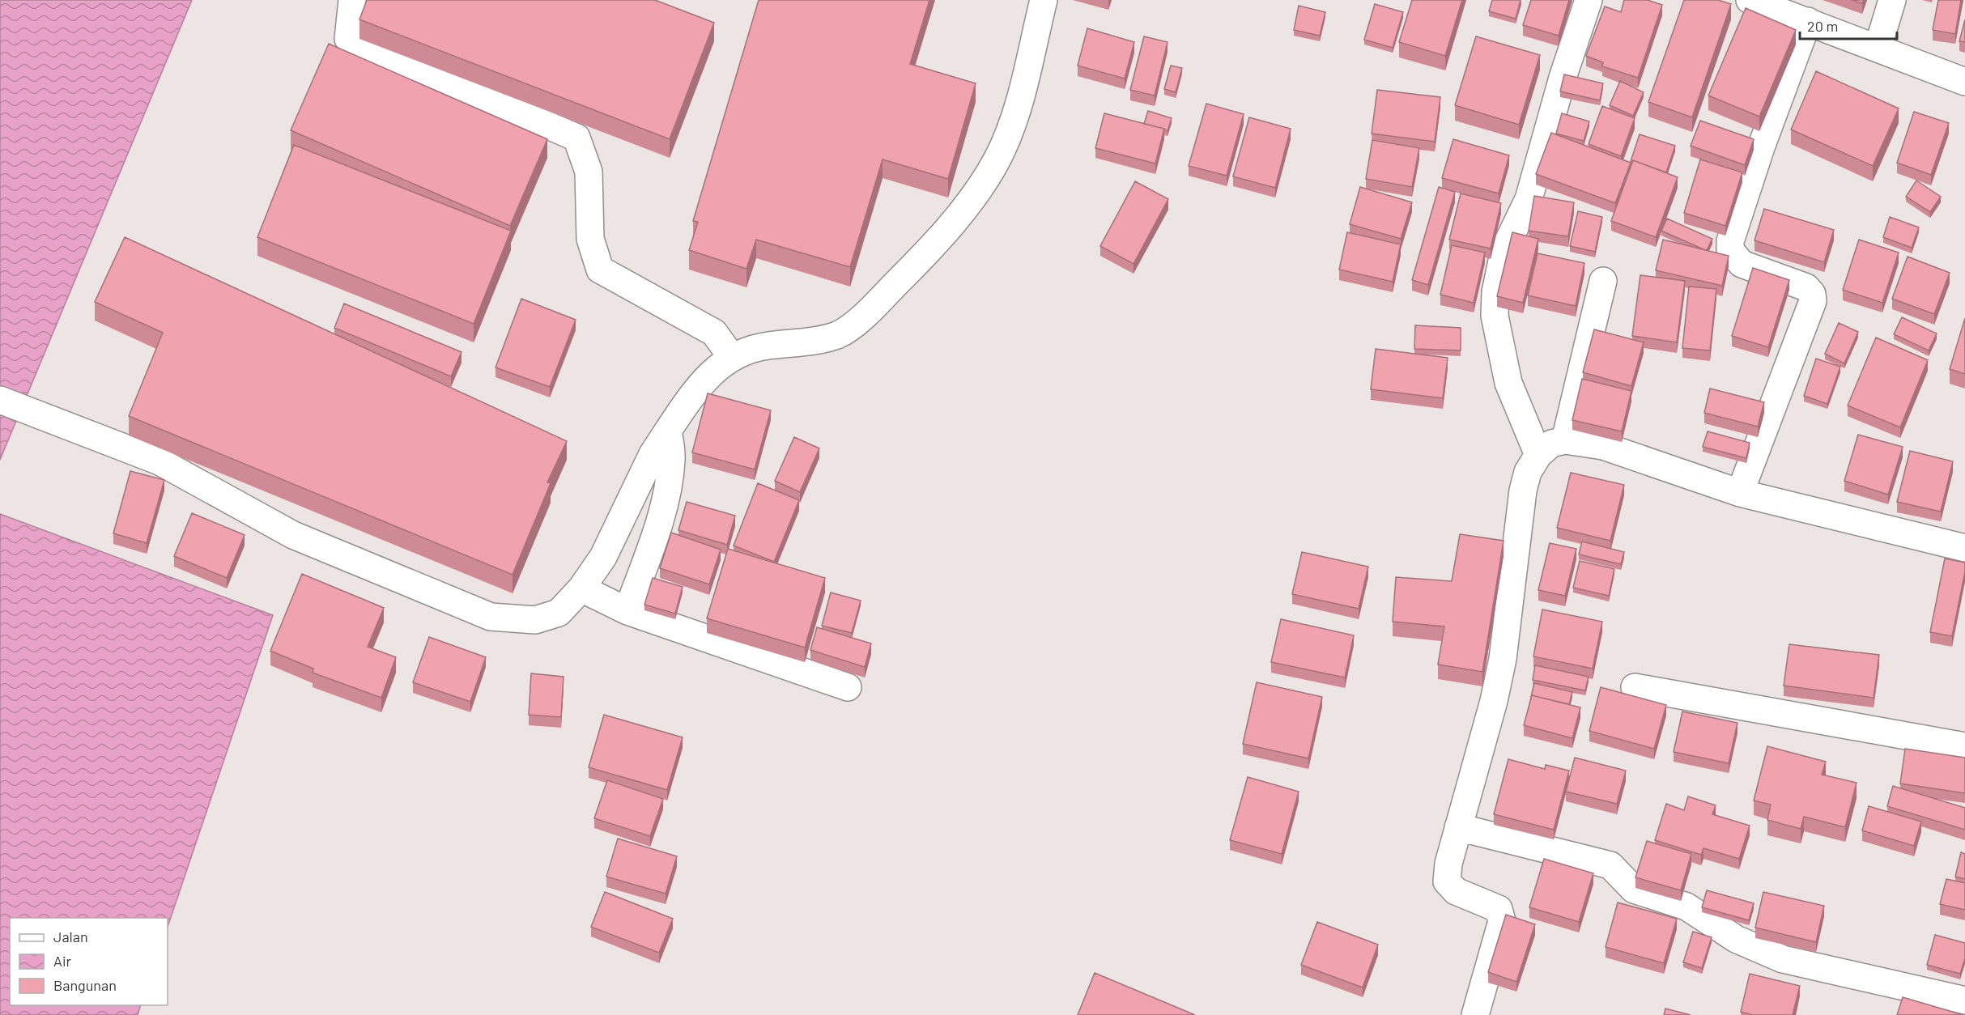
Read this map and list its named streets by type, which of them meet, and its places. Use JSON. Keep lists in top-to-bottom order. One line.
{"legend":["Jalan","Air","Bangunan"],"scale_bar":"20 m"}
